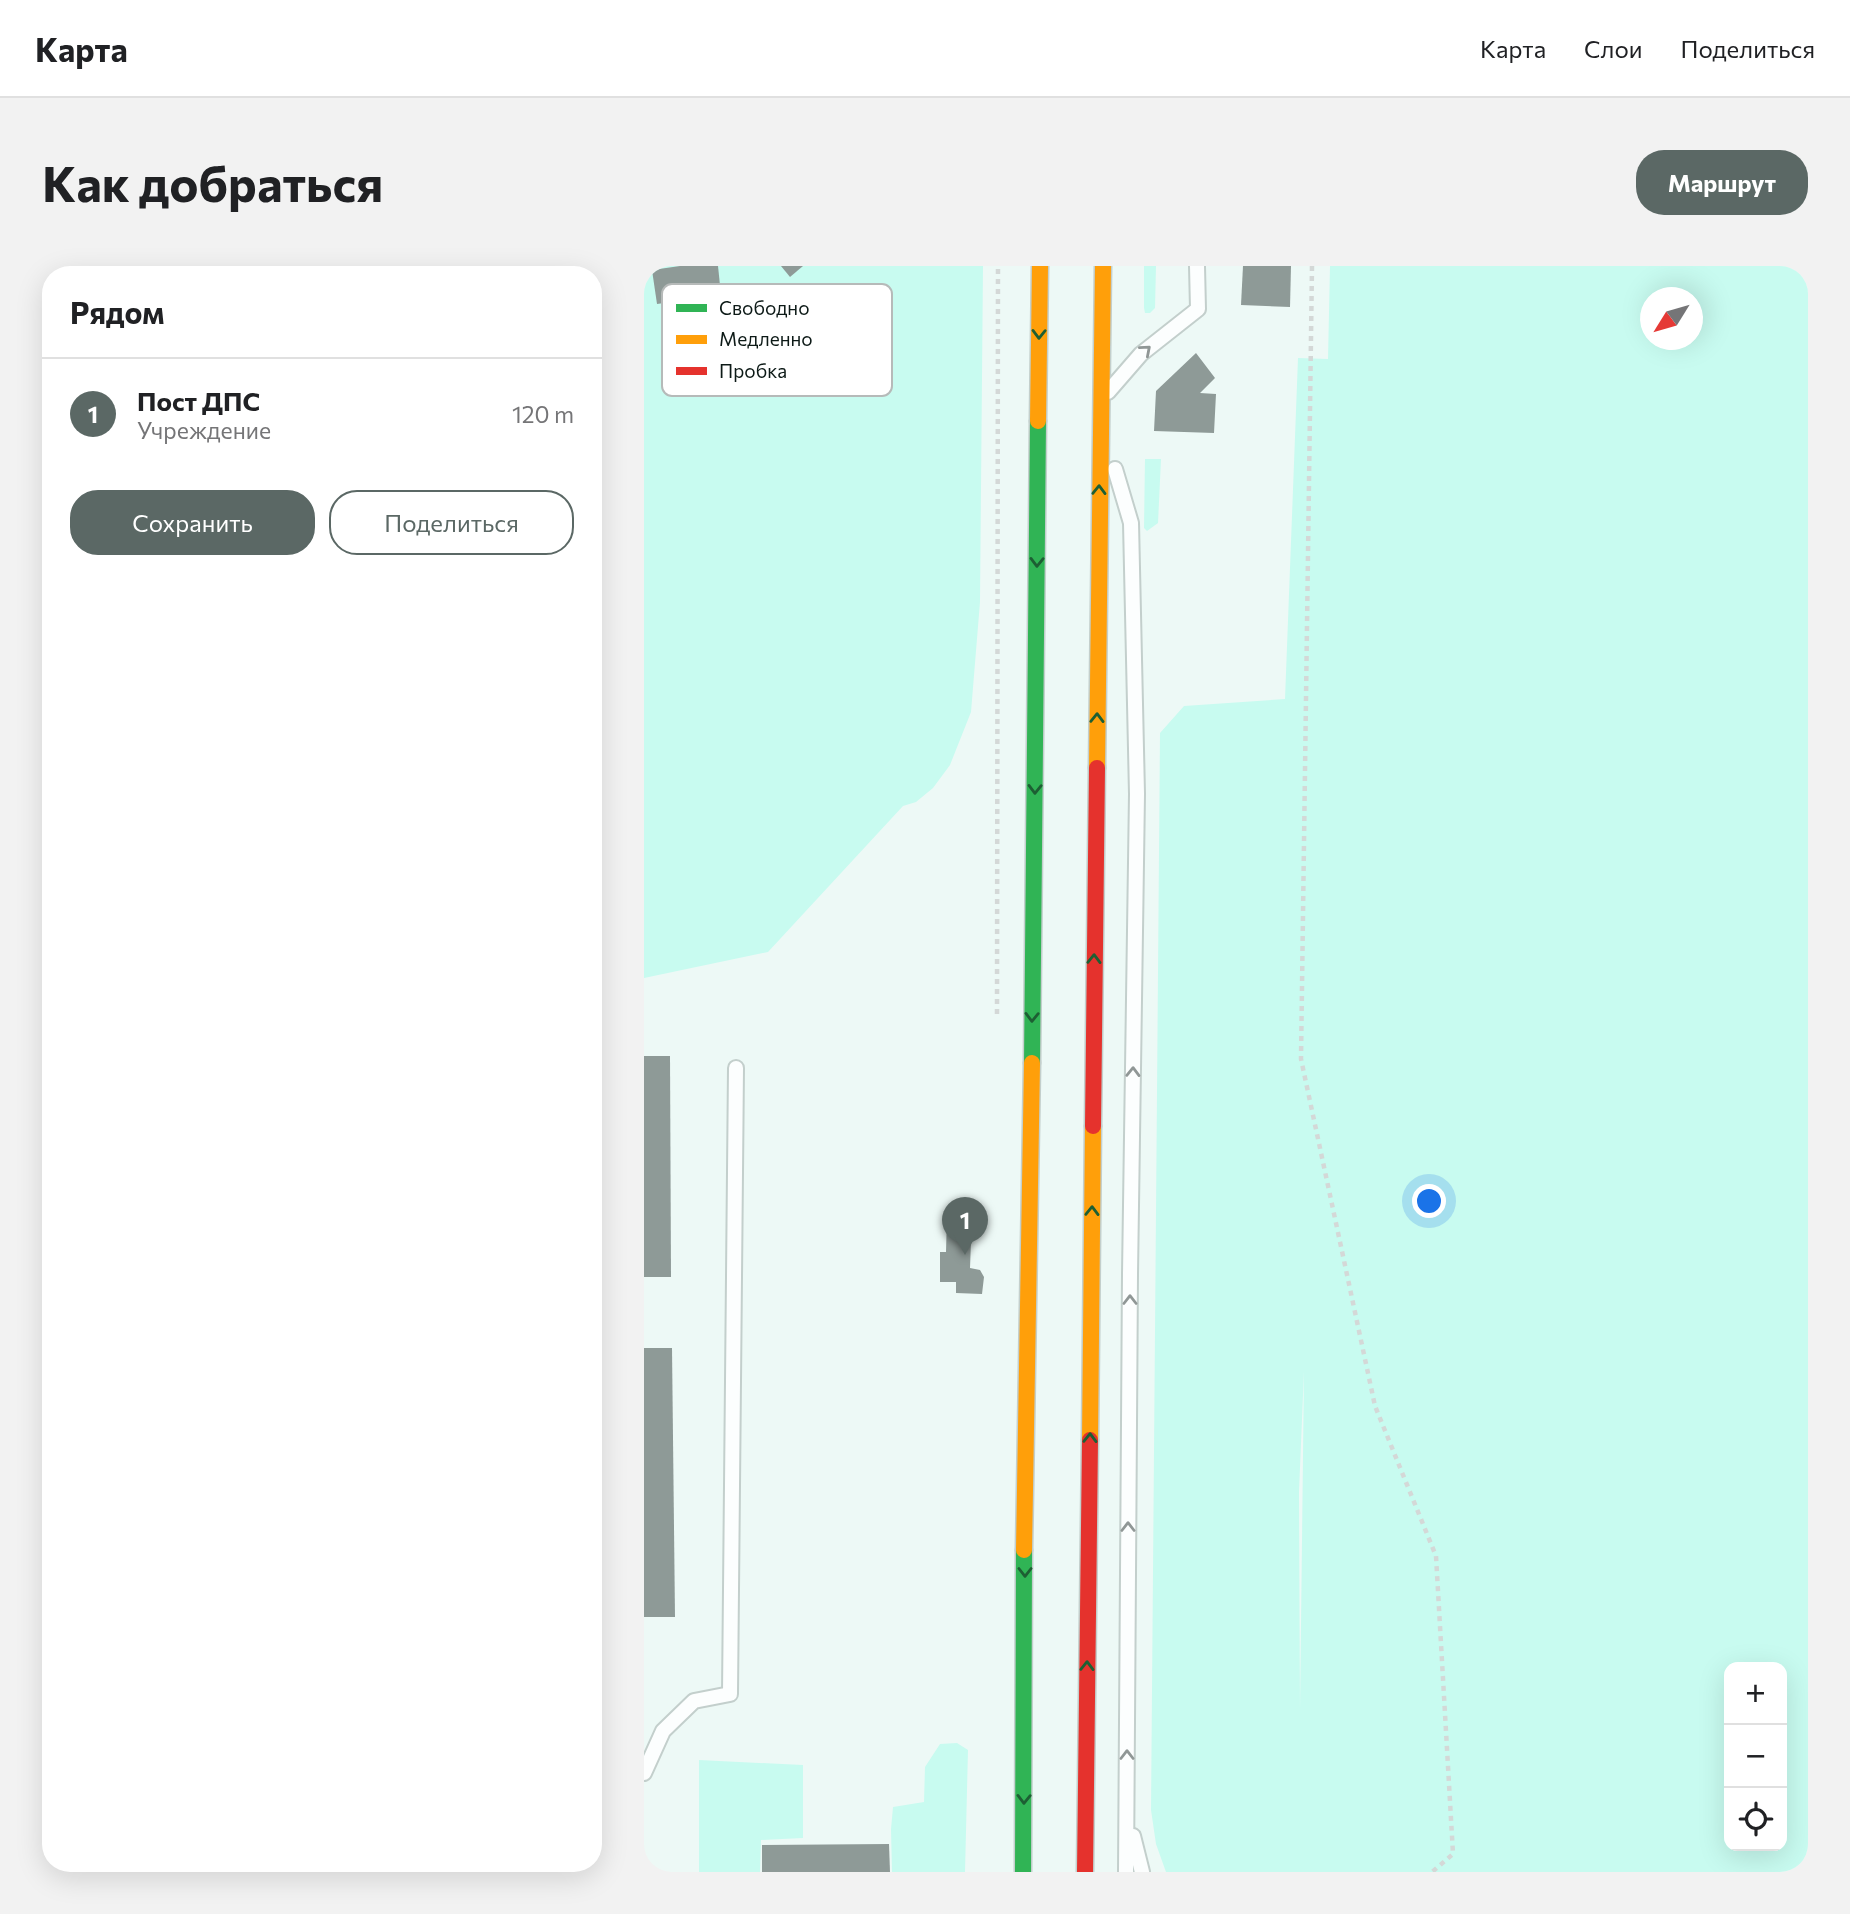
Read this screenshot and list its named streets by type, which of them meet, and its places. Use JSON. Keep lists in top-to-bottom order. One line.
{"legend":["Свободно","Медленно","Пробка"],"north":"bottom left","page":{"header":"Карта","nav":["Карта","Слои","Поделиться"],"buttons":["Маршрут",["Сохранить","Поделиться"]],"title":"Как добраться","heading":"Рядом","list":[{"mark":"1","name":"Пост ДПС","note":"Учреждение","value":"120 m"}],"pins":"1","map_buttons":["+","−"]}}
